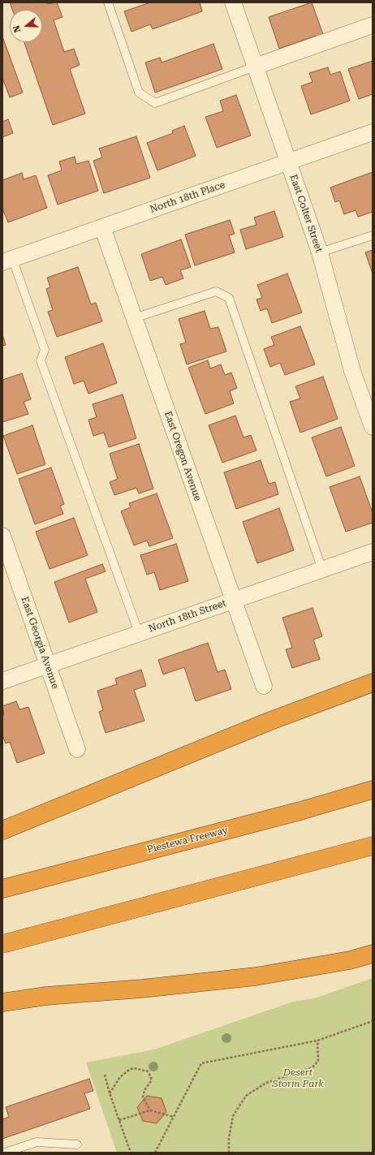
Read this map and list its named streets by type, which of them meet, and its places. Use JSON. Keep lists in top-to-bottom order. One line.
{"streets":{"highway":["Piestewa Freeway"],"street":["North 18th Place","East Colter Street","East Oregon Avenue","North 18th Street","East Georgia Avenue"]},"crossings":[["North 18th Place","East Colter Street"],["North 18th Place","East Oregon Avenue"],["East Oregon Avenue","North 18th Street"],["North 18th Street","East Georgia Avenue"]],"parks":["Desert Storm Park"],"north":"left"}
